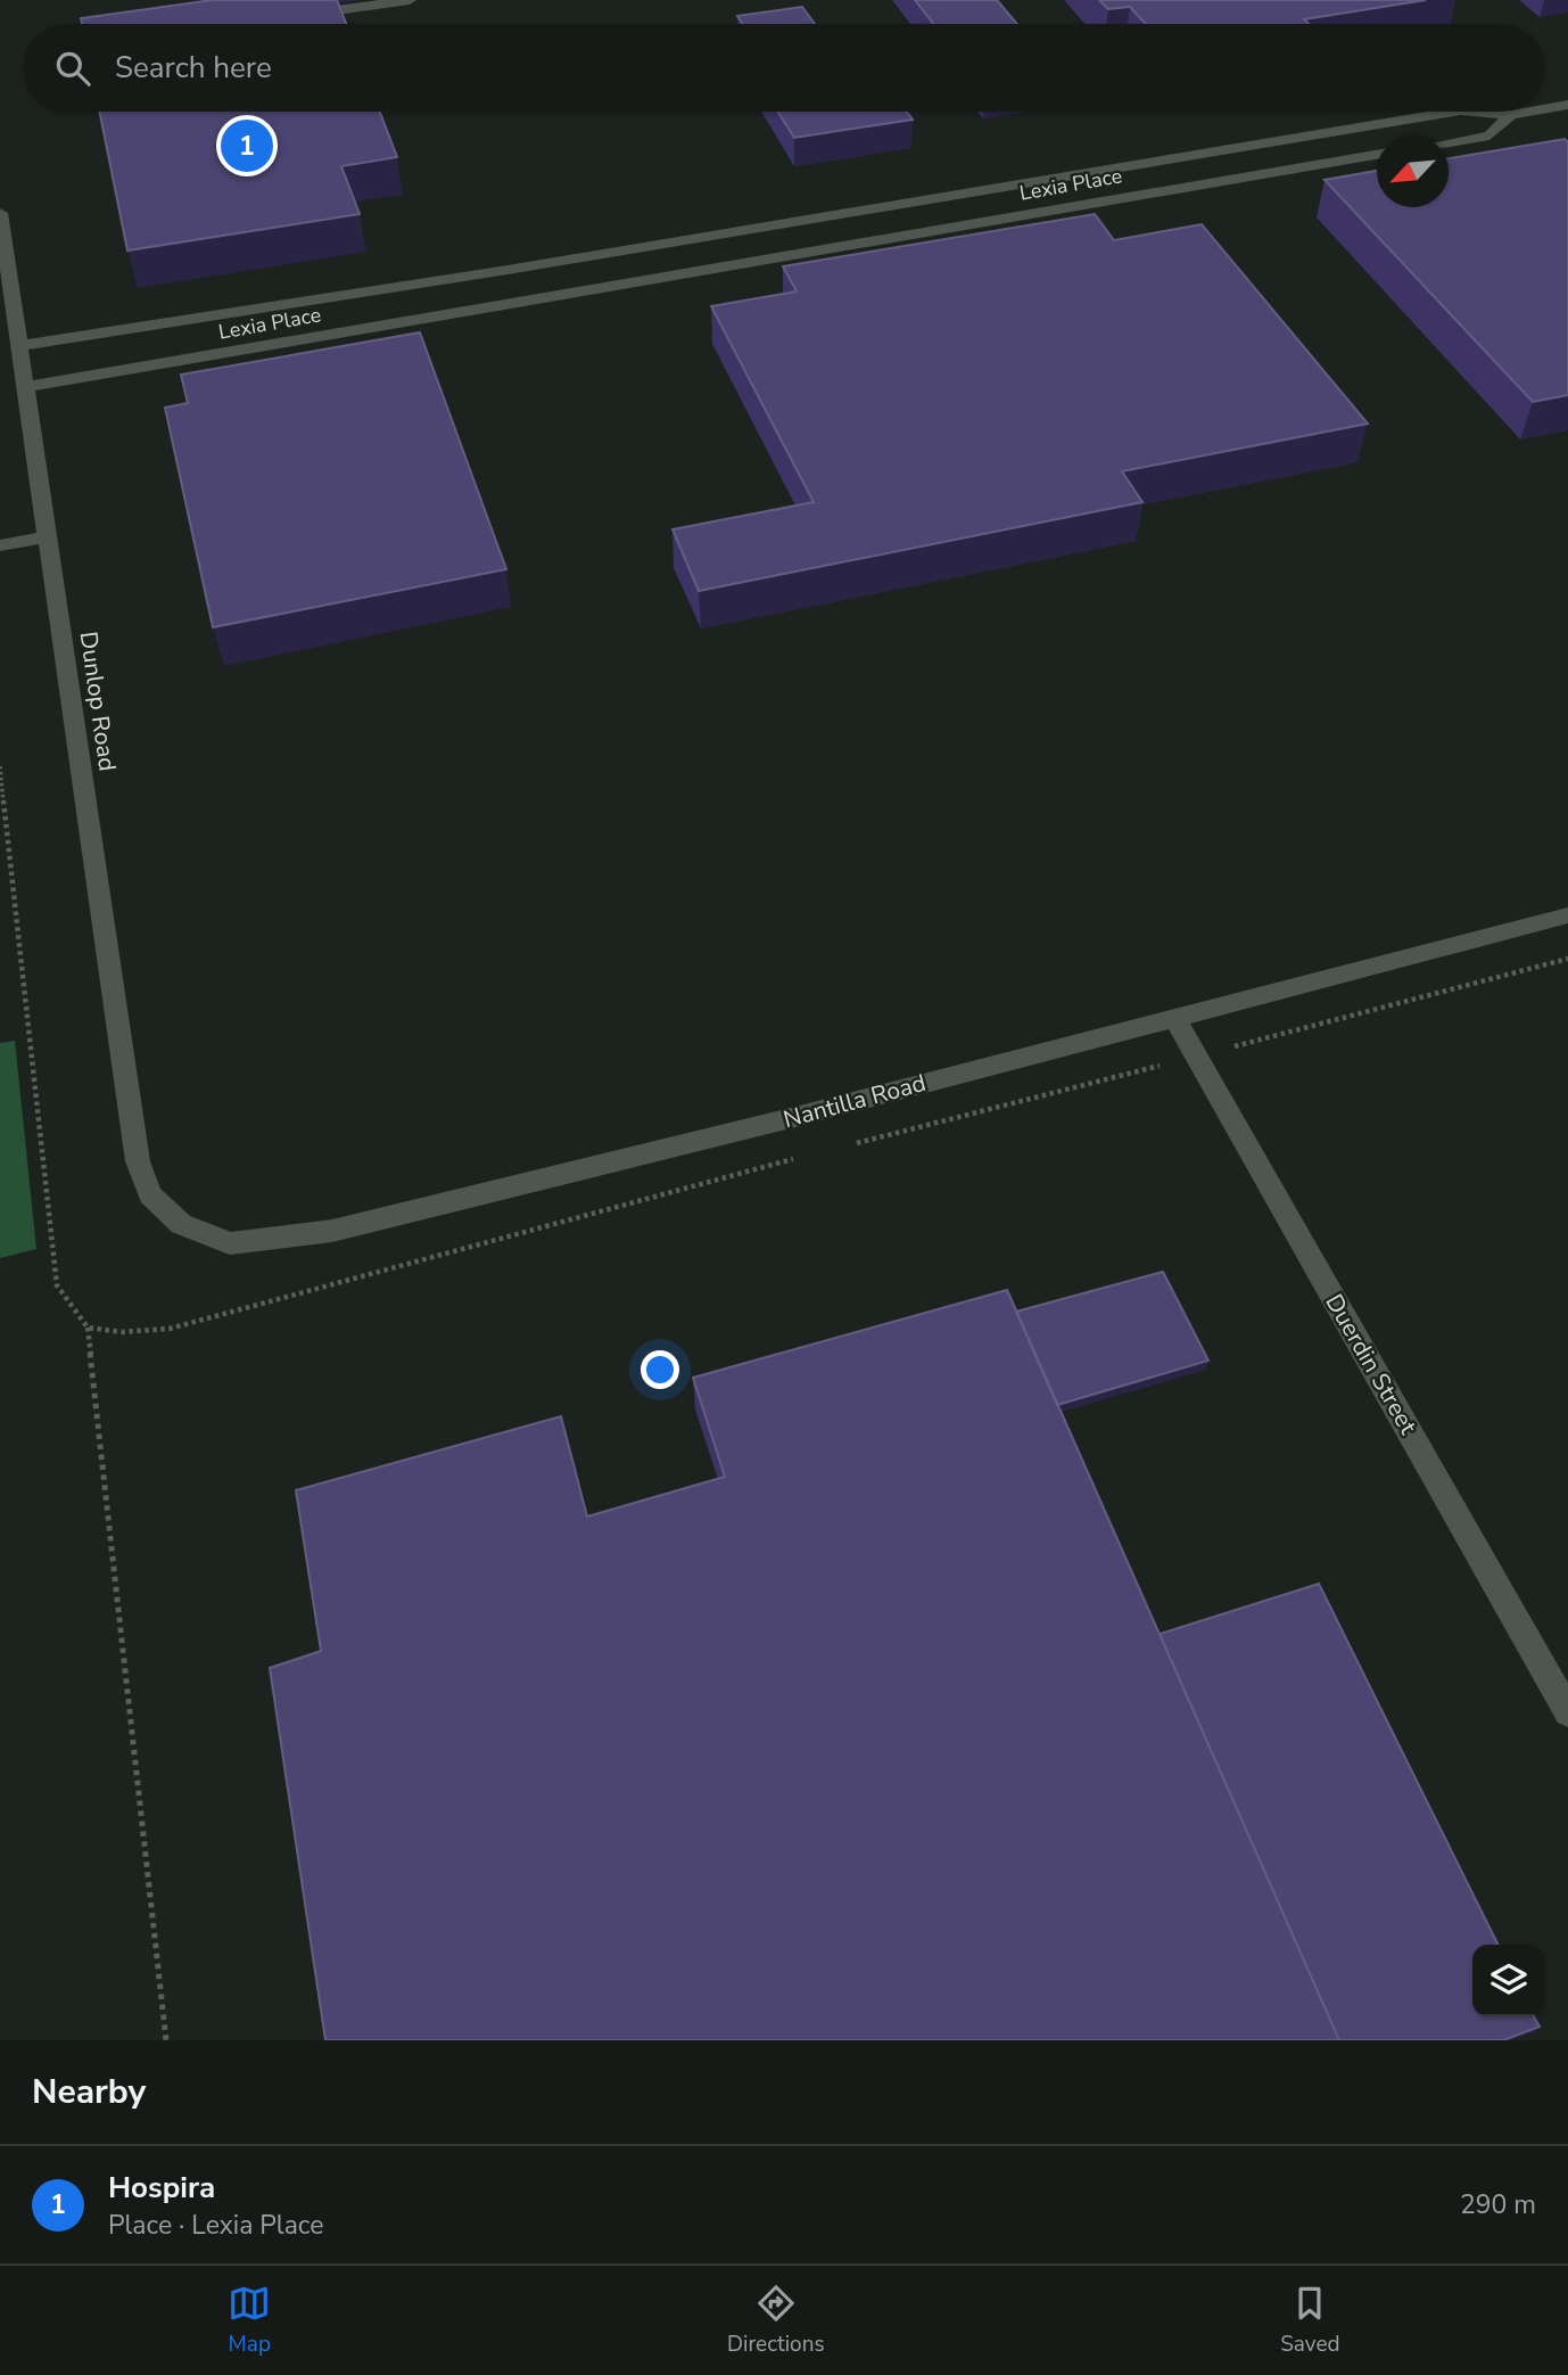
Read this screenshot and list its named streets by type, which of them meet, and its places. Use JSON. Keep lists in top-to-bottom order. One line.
{"streets":{"street":["Lexia Place","Dunlop Road","Nantilla Road","Duerdin Street"]},"crossings":[["Lexia Place","Dunlop Road"],["Dunlop Road","Nantilla Road"],["Nantilla Road","Duerdin Street"]],"north":"bottom left","page":{"search":"Search here","pins":"1","heading":"Nearby","list":[{"mark":"1","name":"Hospira","note":"Place · Lexia Place","value":"290 m"}],"nav":["Map","Directions","Saved"]}}
